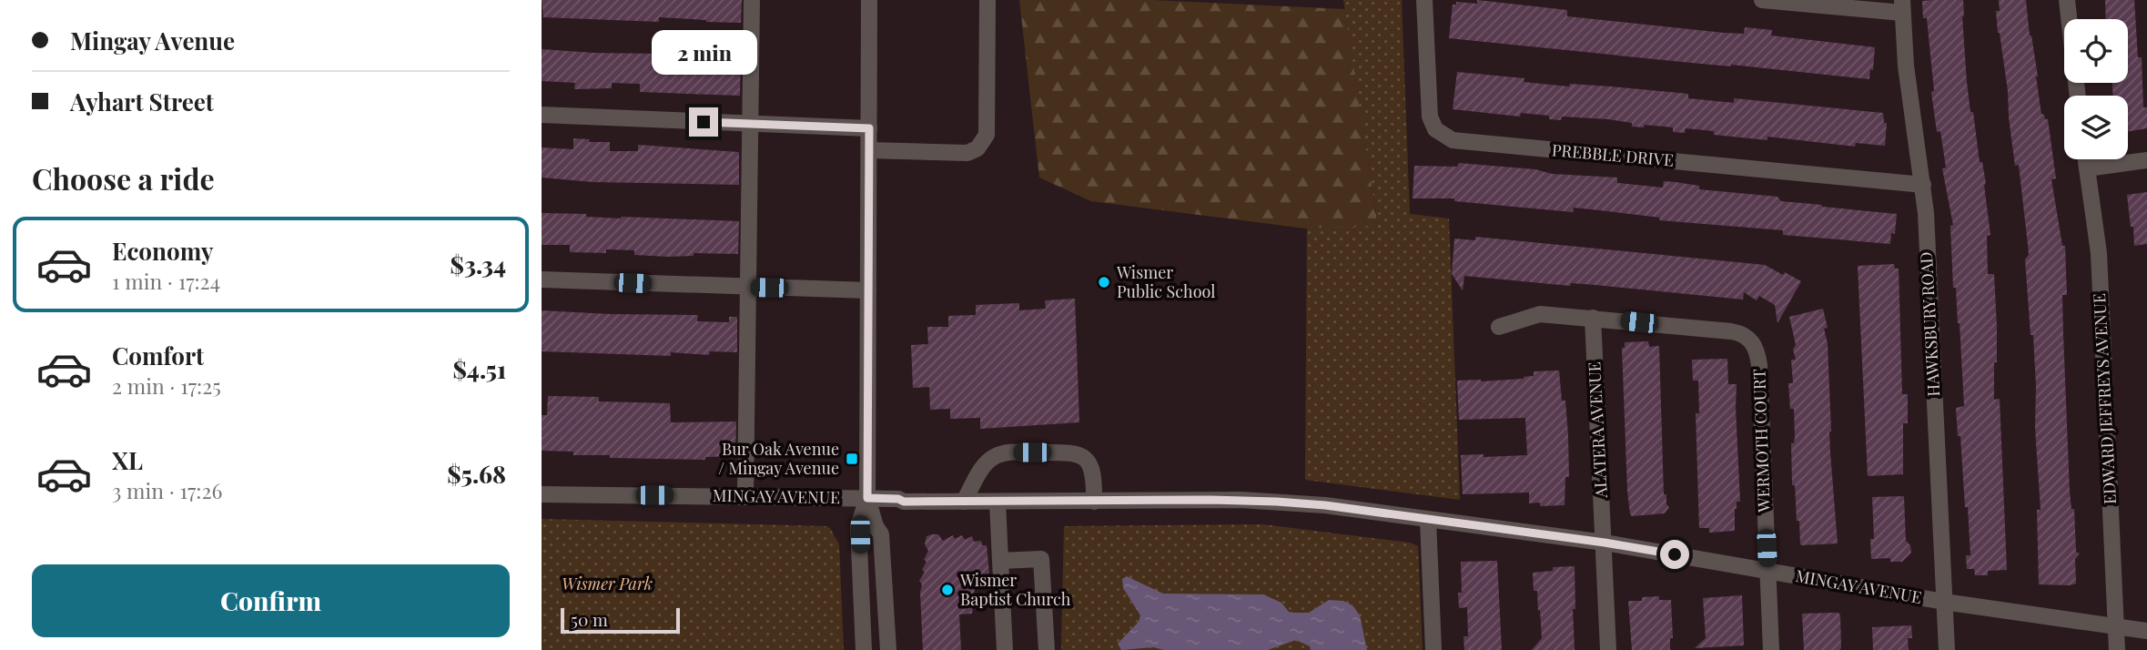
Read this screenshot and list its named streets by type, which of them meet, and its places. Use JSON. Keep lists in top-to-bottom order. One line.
{"streets":{"street":["PREBBLE DRIVE","HAWKSBURY ROAD","EDWARD JEFFREYS AVENUE","ALATERA AVENUE","WERMOTH COURT","MINGAY AVENUE"]},"crossings":[["PREBBLE DRIVE","HAWKSBURY ROAD"],["HAWKSBURY ROAD","MINGAY AVENUE"],["EDWARD JEFFREYS AVENUE","MINGAY AVENUE"],["ALATERA AVENUE","WERMOTH COURT"],["ALATERA AVENUE","MINGAY AVENUE"],["WERMOTH COURT","MINGAY AVENUE"]],"parks":["Wismer Park"],"places":{"other":["Wismer Public School","Wismer Baptist Church"],"transit":["Bur Oak Avenue / Mingay Avenue"]},"scale_bar":"50 m","page":{"banner":["Mingay Avenue","Ayhart Street"],"bubble":"2 min","heading":"Choose a ride","list":[{"name":"Economy","note":"1 min · 17:24","value":"$3.34"},{"name":"Comfort","note":"2 min · 17:25","value":"$4.51"},{"name":"XL","note":"3 min · 17:26","value":"$5.68"}],"buttons":"Confirm","scale":"50 m"}}
